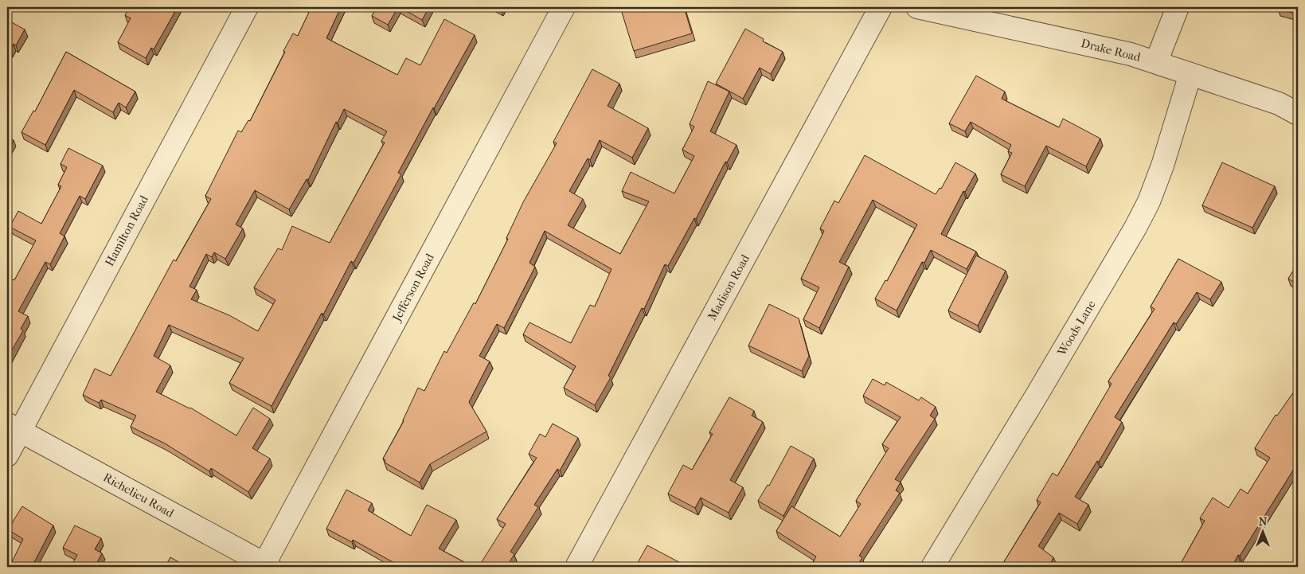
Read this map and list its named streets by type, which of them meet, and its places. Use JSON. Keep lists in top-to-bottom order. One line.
{"streets":{"street":["Drake Road","Hamilton Road","Jefferson Road","Madison Road","Woods Lane","Richelieu Road"]},"crossings":[["Drake Road","Woods Lane"],["Hamilton Road","Richelieu Road"],["Jefferson Road","Richelieu Road"]],"north":"top"}
